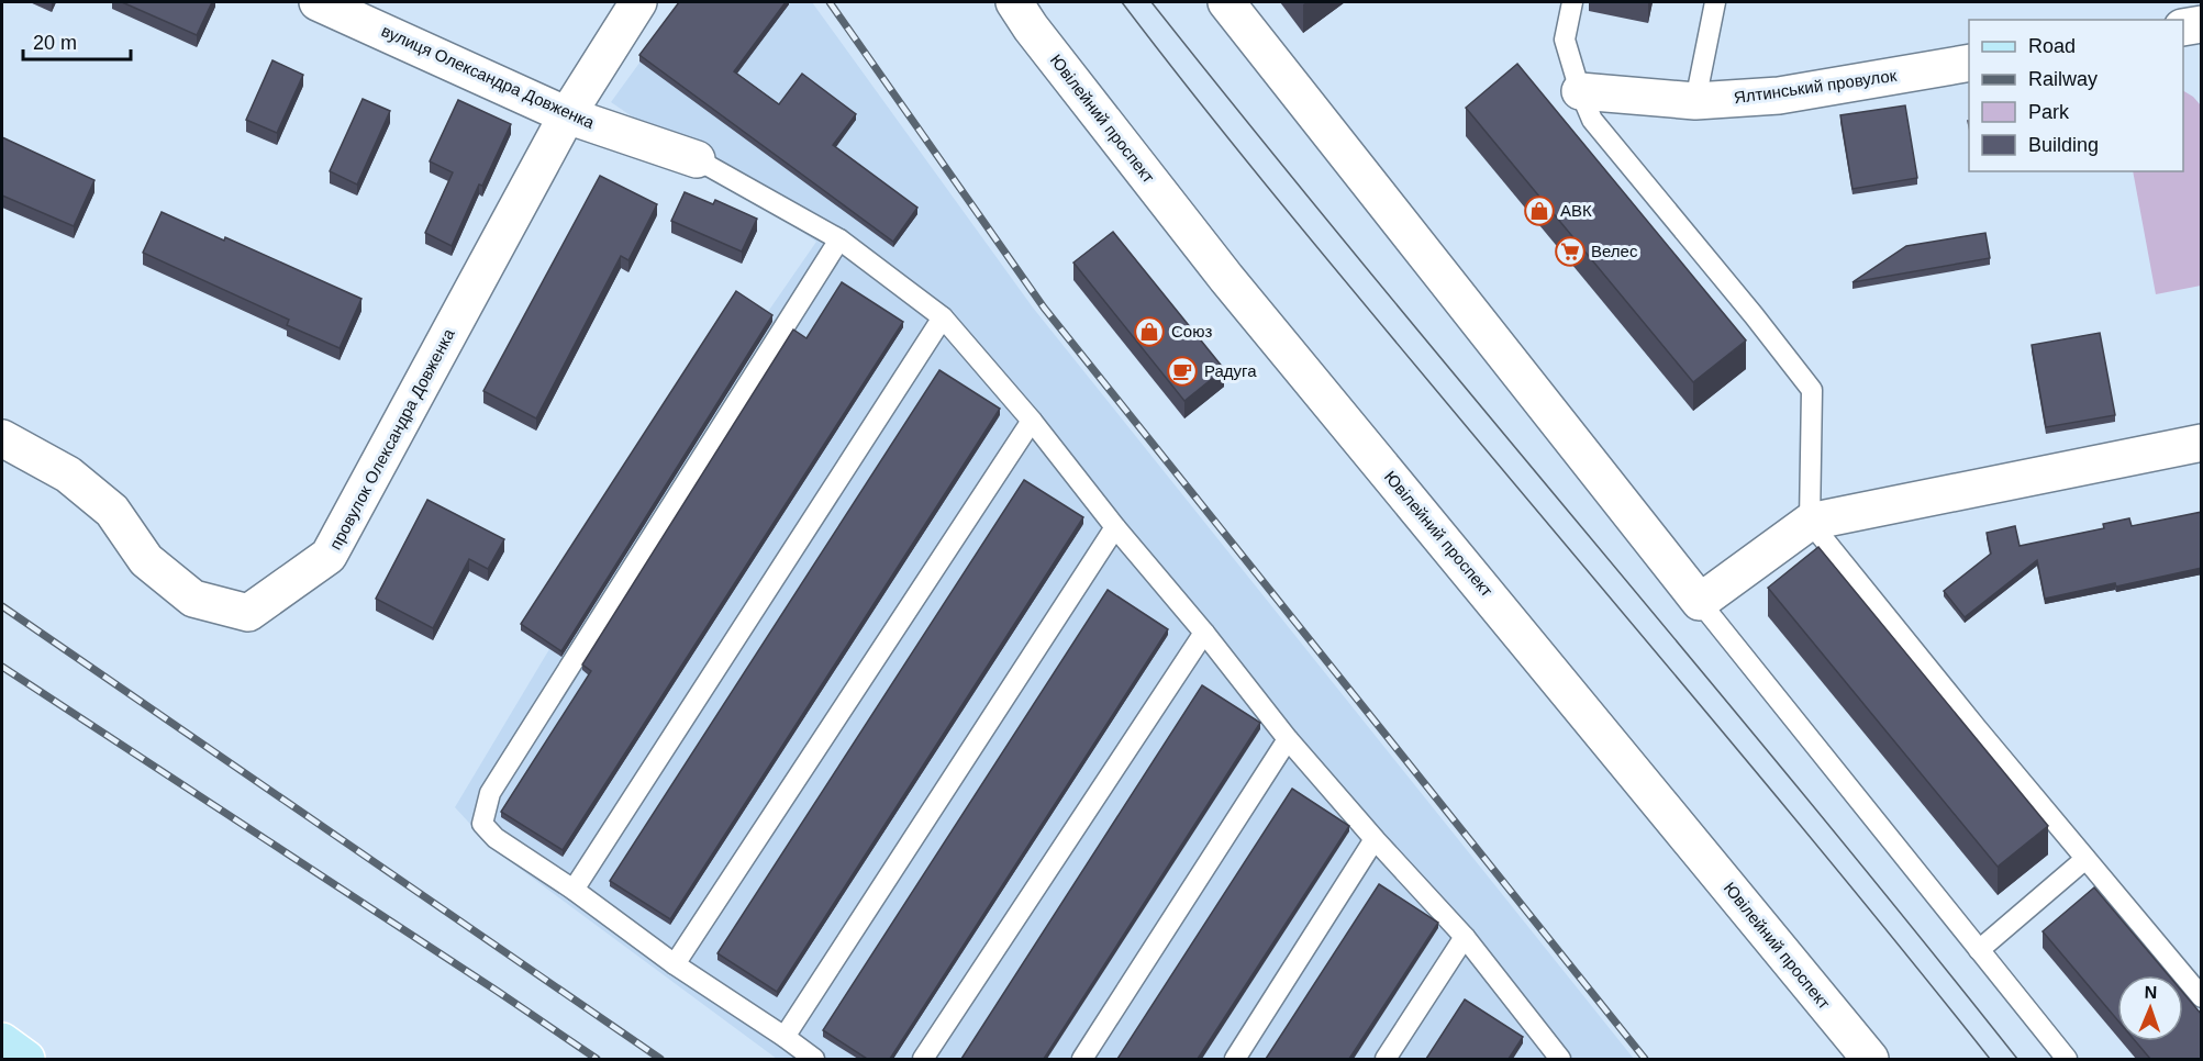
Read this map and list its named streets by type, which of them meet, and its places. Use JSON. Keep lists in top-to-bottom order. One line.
{"streets":{"street":["вулиця Олександра Довженка","Ялтинський провулок","Ювілейний проспект","провулок Олександра Довженка"]},"crossings":[["вулиця Олександра Довженка","провулок Олександра Довженка"]],"places":{"shop":["АВК","Союз"],"supermarket":["Велес"],"cafe":["Радуга"]},"legend":["Road","Railway","Park","Building"],"scale_bar":"20 m","north":"top"}
